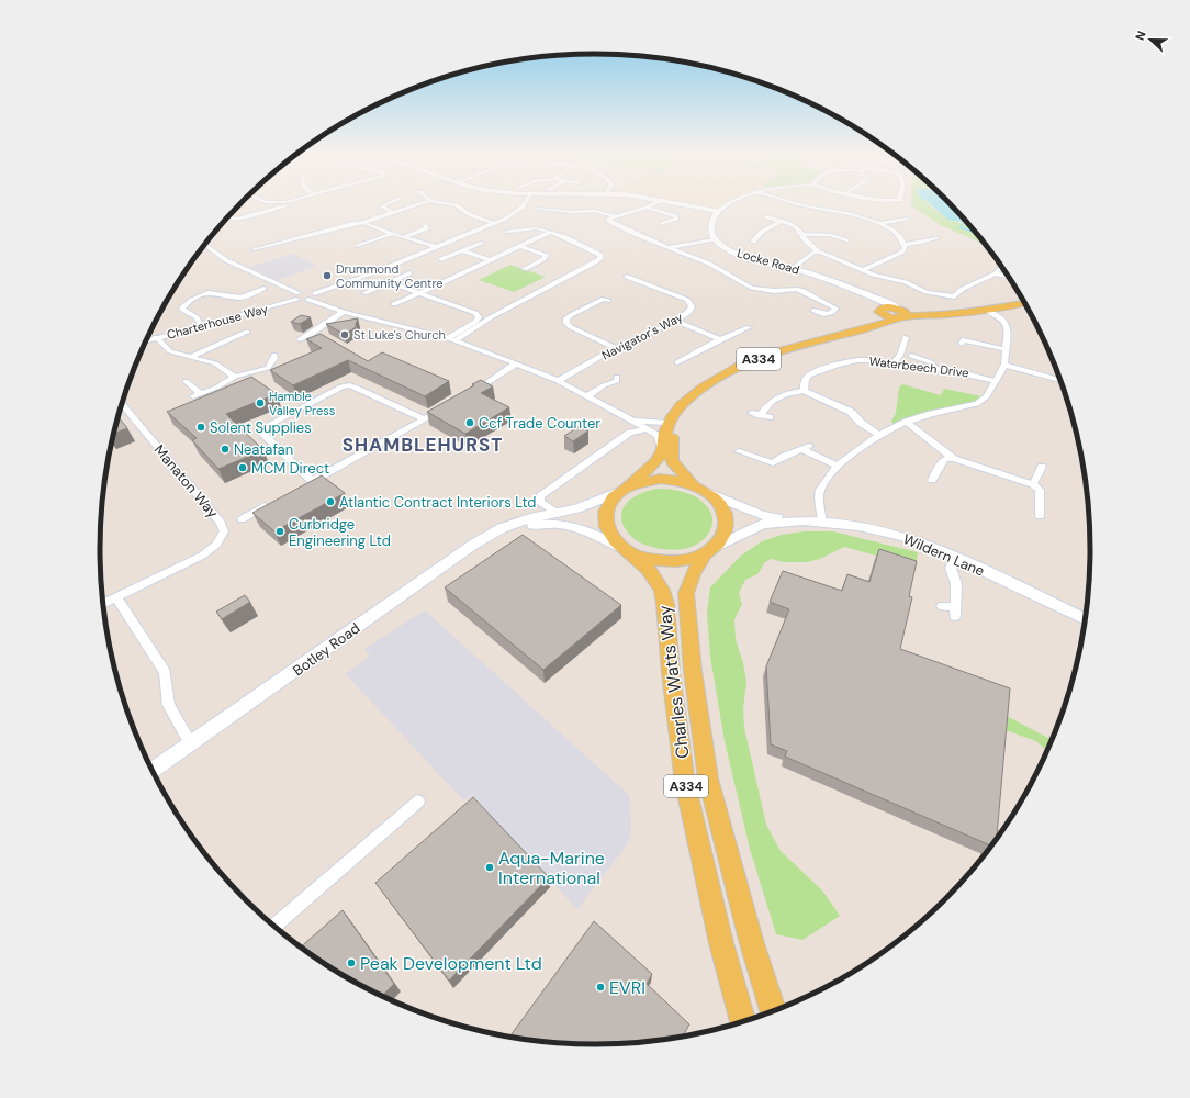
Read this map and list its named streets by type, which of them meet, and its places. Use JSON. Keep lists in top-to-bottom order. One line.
{"streets":{"main road":["A334","Charles Watts Way"],"street":["Locke Road","Charterhouse Way","Navigator's Way","Waterbeech Drive","Manaton Way","Wildern Lane","Botley Road"]},"crossings":[["Locke Road","A334"],["A334","Wildern Lane"],["A334","Botley Road"],["A334","Charles Watts Way"],["Wildern Lane","Botley Road"],["Wildern Lane","Charles Watts Way"],["Botley Road","Charles Watts Way"]],"districts":["SHAMBLEHURST"],"places":["Drummond Community Centre","St Luke's Church","Hamble Valley Press","Ccf Trade Counter","Solent Supplies","Neatafan","MCM Direct","Atlantic Contract Interiors Ltd","Curbridge Engineering Ltd","Aqua-Marine International","Peak Development Ltd","EVRI"],"north":"left"}
